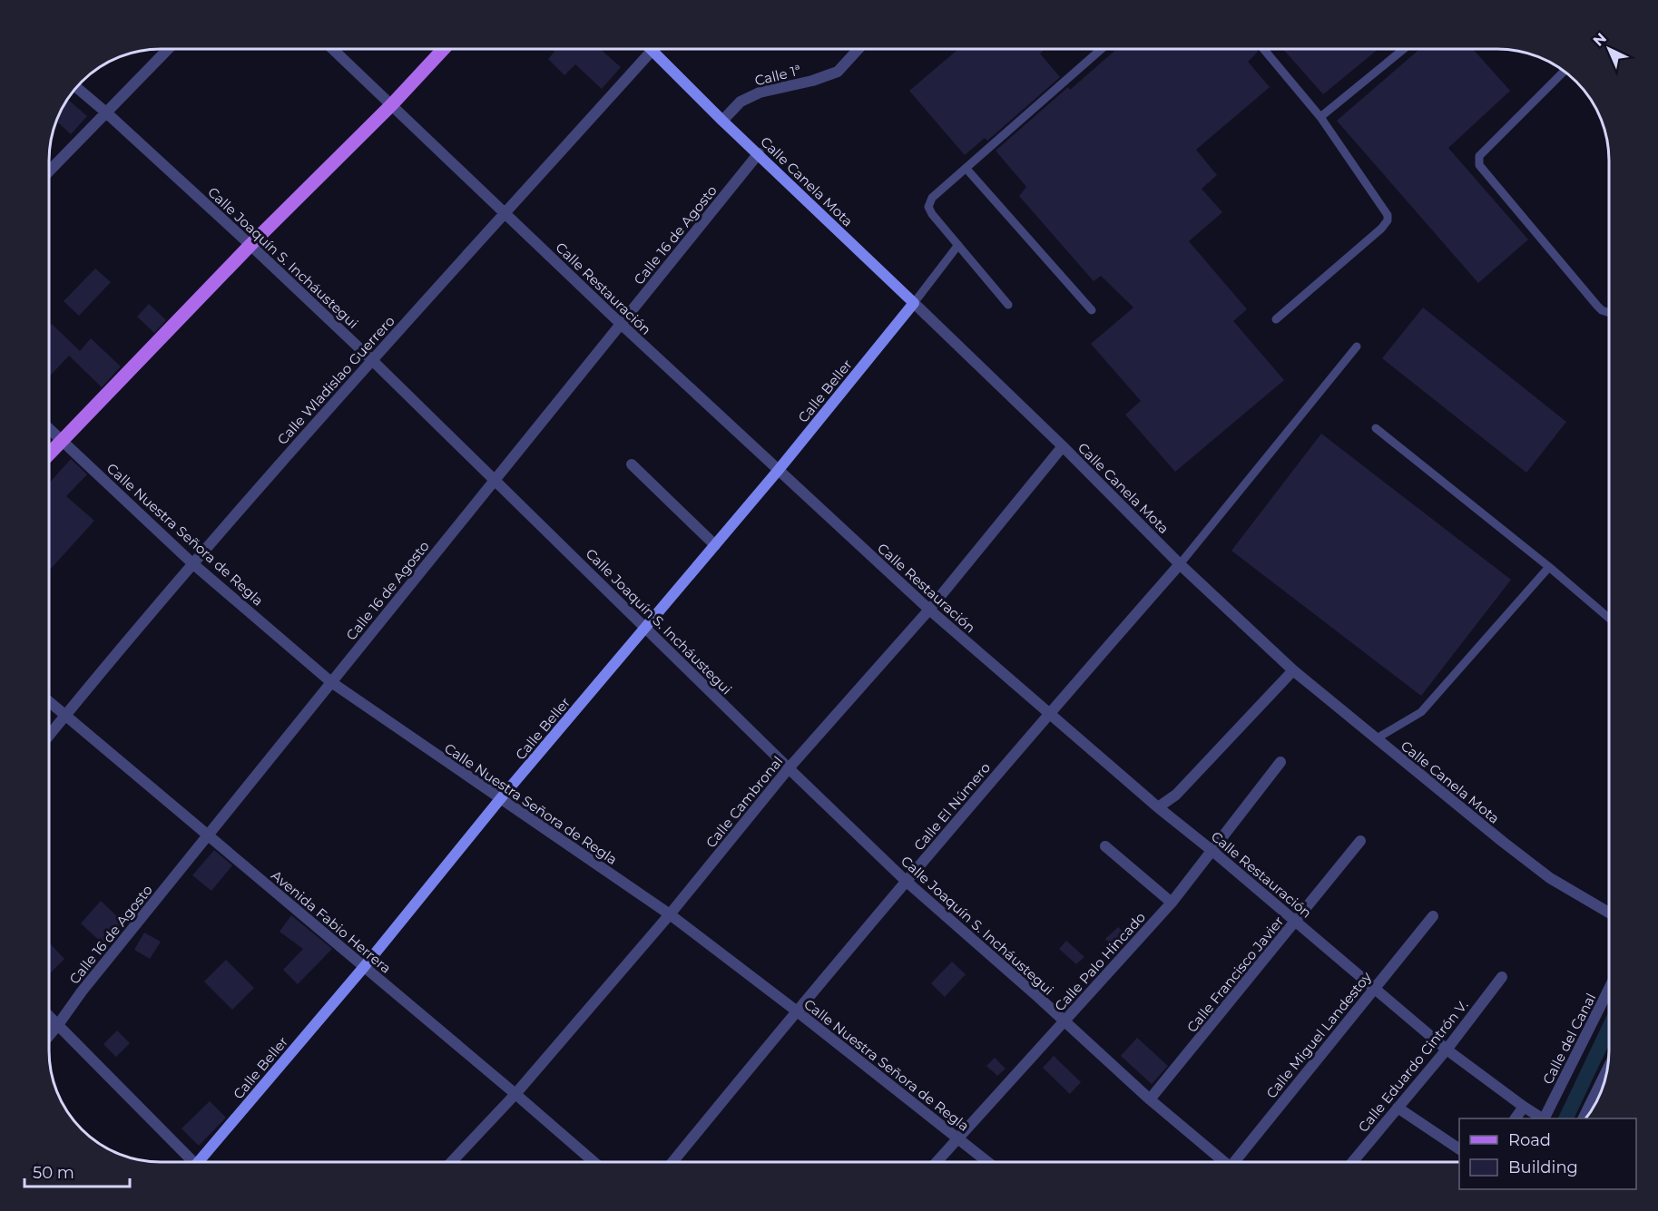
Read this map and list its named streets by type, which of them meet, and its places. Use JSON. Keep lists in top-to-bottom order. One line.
{"streets":{"main road":["Calle Canela Mota","Calle Beller"],"street":["Calle 1ª","Calle 16 de Agosto","Calle Joaquín S. Incháustegui","Calle Restauración","Calle Wladislao Guerrero","Calle Nuestra Señora de Regla","Calle Cambronal","Calle El Número","Avenida Fabio Herrera","Calle Palo Hincado","Calle Francisco Javier","Calle Miguel Landestoy","Calle del Canal","Calle Eduardo Cintrón V."]},"crossings":[["Calle 1ª","Calle Canela Mota"],["Calle Canela Mota","Calle 16 de Agosto"],["Calle Canela Mota","Calle Wladislao Guerrero"],["Calle Canela Mota","Calle Beller"],["Calle Canela Mota","Calle Cambronal"],["Calle Canela Mota","Calle El Número"],["Calle 16 de Agosto","Calle Joaquín S. Incháustegui"],["Calle 16 de Agosto","Calle Restauración"],["Calle 16 de Agosto","Calle Nuestra Señora de Regla"],["Calle 16 de Agosto","Avenida Fabio Herrera"],["Calle Joaquín S. Incháustegui","Calle Wladislao Guerrero"],["Calle Joaquín S. Incháustegui","Calle Beller"],["Calle Joaquín S. Incháustegui","Calle Cambronal"],["Calle Joaquín S. Incháustegui","Calle El Número"],["Calle Joaquín S. Incháustegui","Calle Palo Hincado"],["Calle Joaquín S. Incháustegui","Calle Francisco Javier"],["Calle Restauración","Calle Wladislao Guerrero"],["Calle Restauración","Calle Beller"],["Calle Restauración","Calle Cambronal"],["Calle Restauración","Calle El Número"],["Calle Restauración","Calle Palo Hincado"],["Calle Restauración","Calle Francisco Javier"],["Calle Restauración","Calle Miguel Landestoy"],["Calle Restauración","Calle Eduardo Cintrón V."],["Calle Wladislao Guerrero","Calle Nuestra Señora de Regla"],["Calle Wladislao Guerrero","Avenida Fabio Herrera"],["Calle Beller","Calle Nuestra Señora de Regla"],["Calle Beller","Avenida Fabio Herrera"],["Calle Nuestra Señora de Regla","Calle Cambronal"],["Calle Nuestra Señora de Regla","Calle El Número"],["Calle Nuestra Señora de Regla","Calle Palo Hincado"],["Calle Cambronal","Avenida Fabio Herrera"]],"legend":["Road","Building"],"scale_bar":"50 m","north":"top left"}
